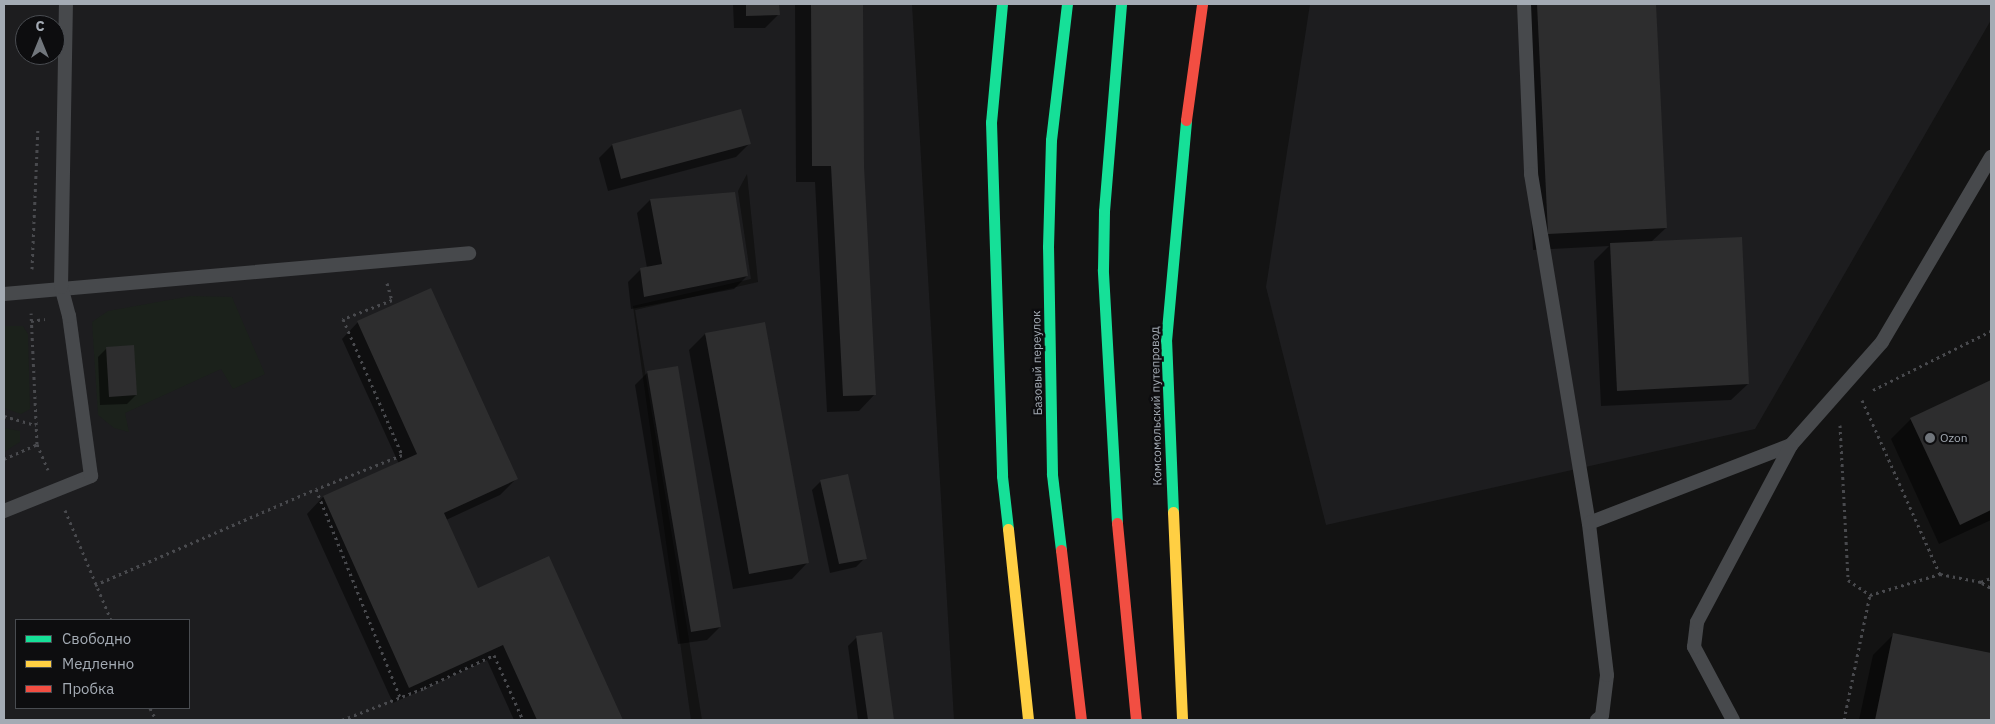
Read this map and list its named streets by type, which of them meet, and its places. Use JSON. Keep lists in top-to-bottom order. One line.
{"streets":{"main road":["Базовый переулок","Комсомольский путепровод"]},"places":["Ozon"],"legend":["Свободно","Медленно","Пробка"],"north":"top"}
